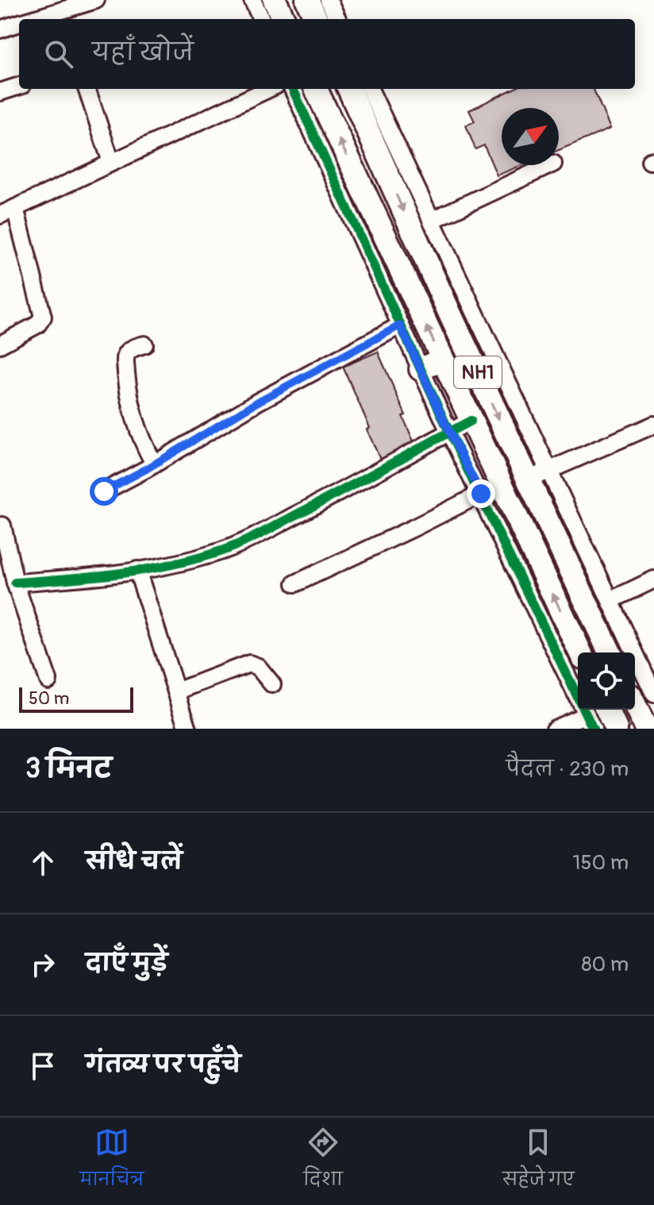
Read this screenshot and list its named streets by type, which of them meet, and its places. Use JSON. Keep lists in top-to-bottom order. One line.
{"streets":{"highway":["NH1"]},"scale_bar":"50 m","north":"top right","page":{"search":"यहाँ खोजें","scale":"50 m","heading":["3 मिनट","पैदल · 230 m"],"list":[["सीधे चलें","150 m"],["दाएँ मुड़ें","80 m"],"गंतव्य पर पहुँचे"],"nav":["मानचित्र","दिशा","सहेजे गए"]}}
